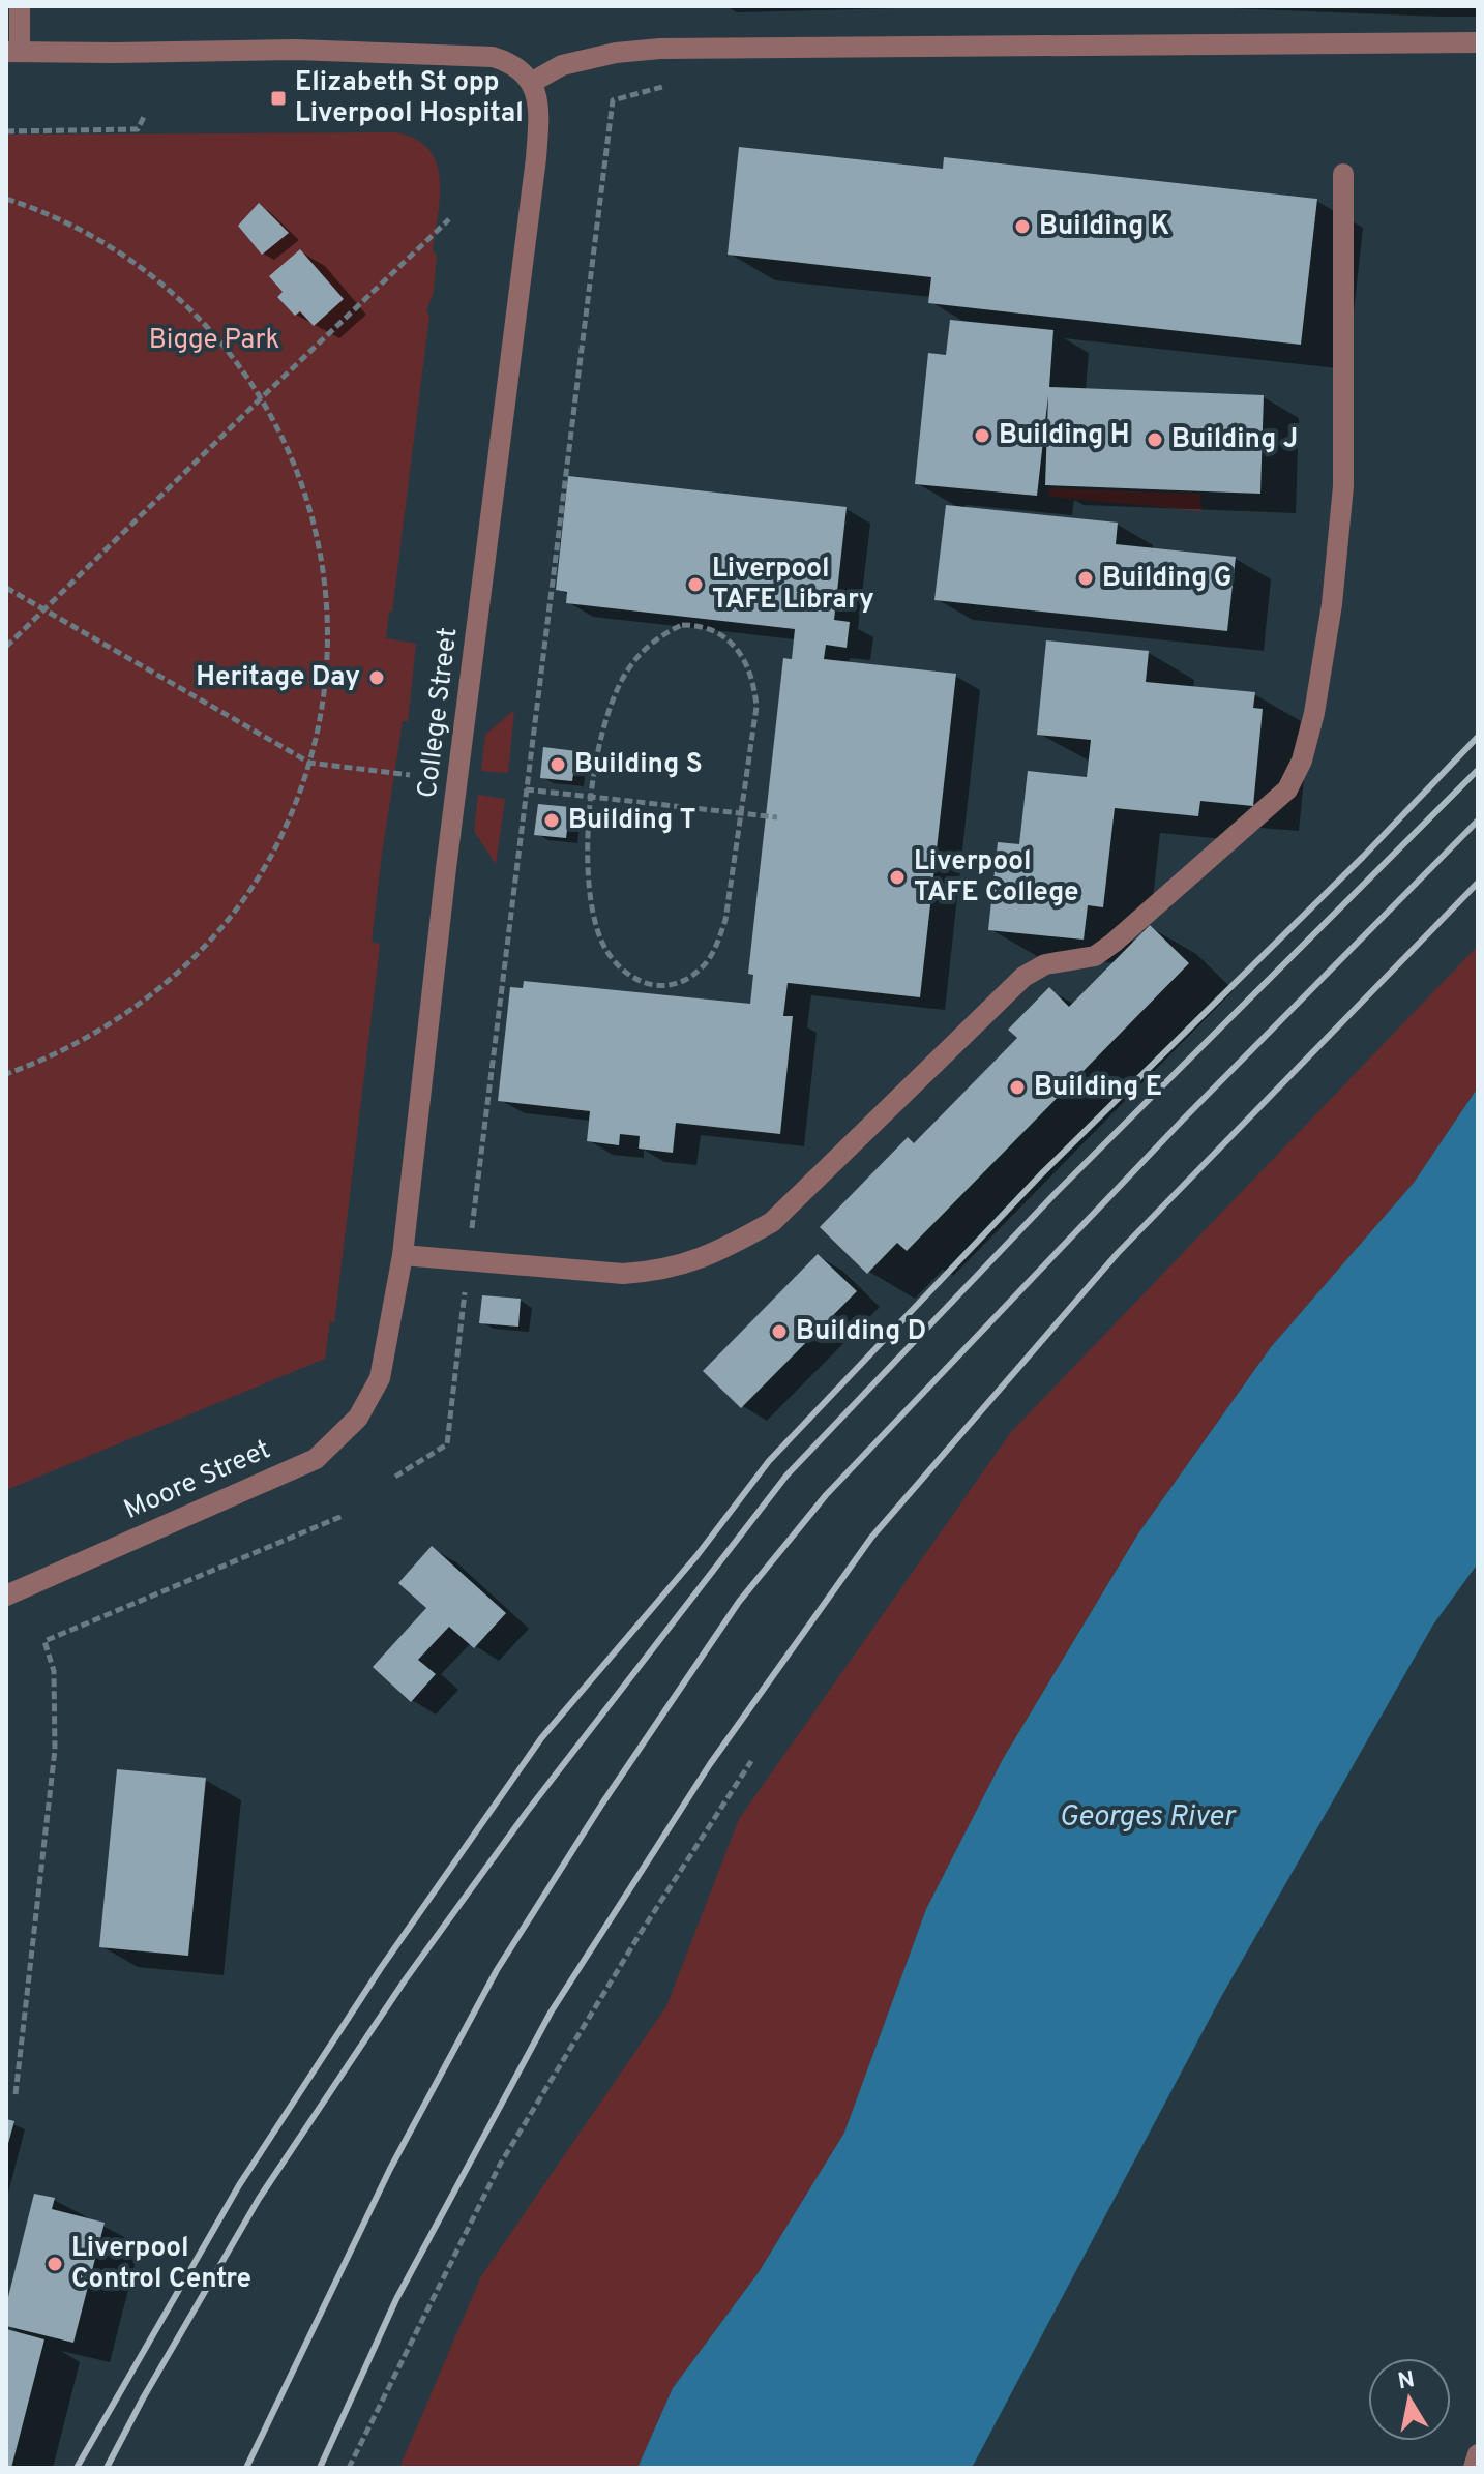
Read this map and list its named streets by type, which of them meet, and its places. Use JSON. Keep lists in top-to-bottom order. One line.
{"streets":{"street":["College Street","Moore Street"]},"crossings":[["College Street","Moore Street"]],"water":["Georges River"],"parks":["Bigge Park"],"places":{"transit":["Elizabeth St opp Liverpool Hospital"],"other":["Building K","Building H","Building J","Building G","Liverpool TAFE Library","Heritage Day","Building S","Building T","Liverpool TAFE College","Building E","Building D","Liverpool Control Centre"]},"north":"top"}
